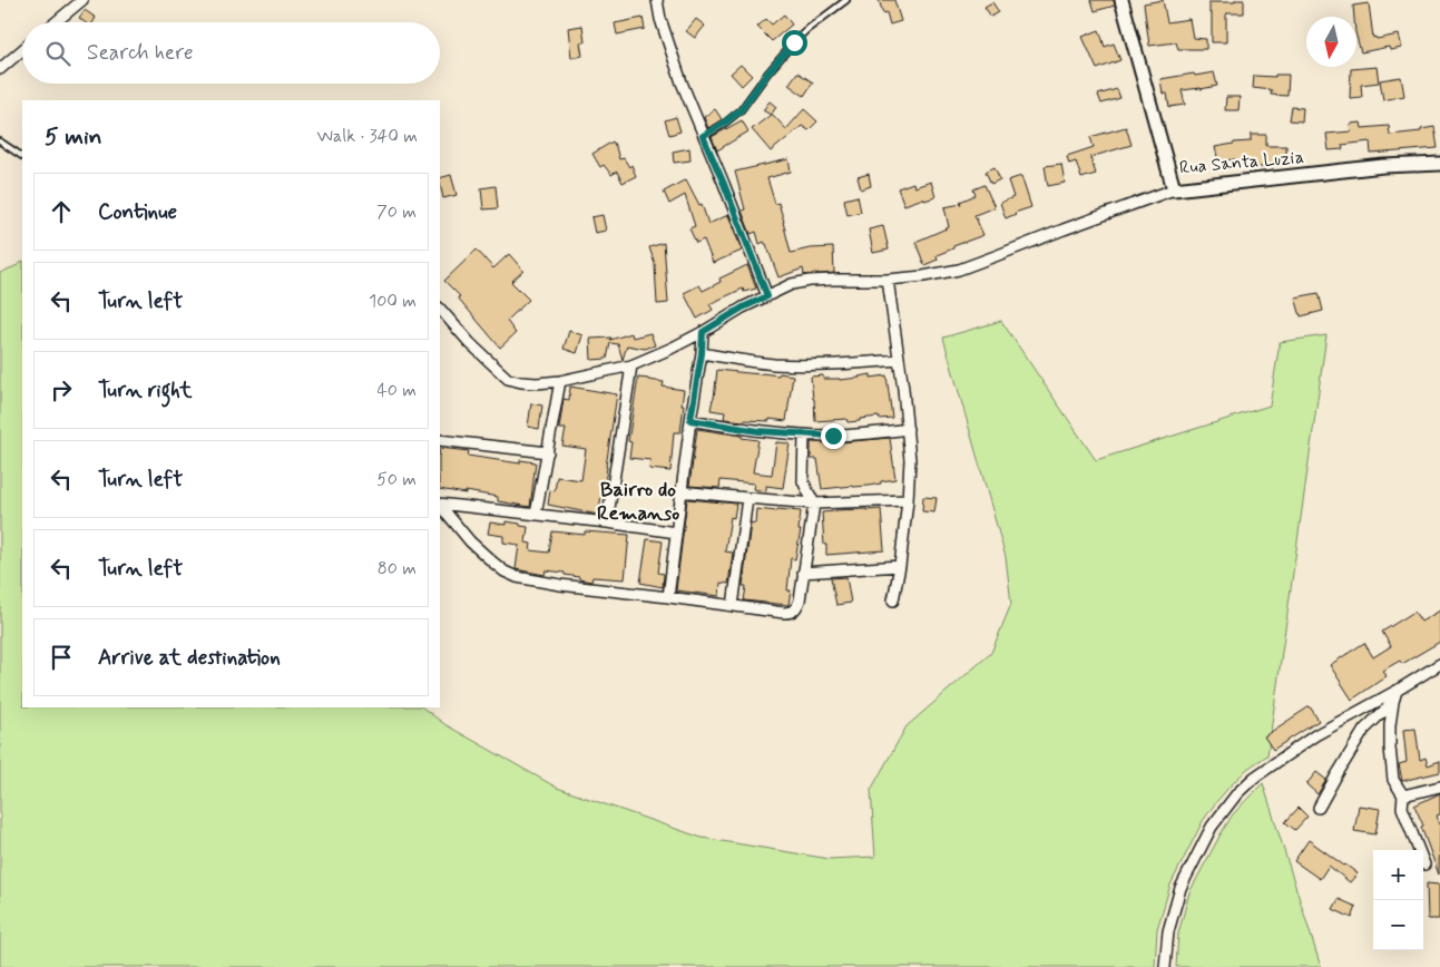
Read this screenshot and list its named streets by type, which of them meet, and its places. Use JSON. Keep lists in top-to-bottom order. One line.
{"streets":{"street":["Rua Santa Luzia"]},"districts":["Bairro do Remanso"],"north":"bottom","page":{"search":"Search here","heading":["5 min","Walk · 340 m"],"list":[["Continue","70 m"],["Turn left","100 m"],["Turn right","40 m"],["Turn left","50 m"],["Turn left","80 m"],"Arrive at destination"],"map_buttons":["+","−"]}}
